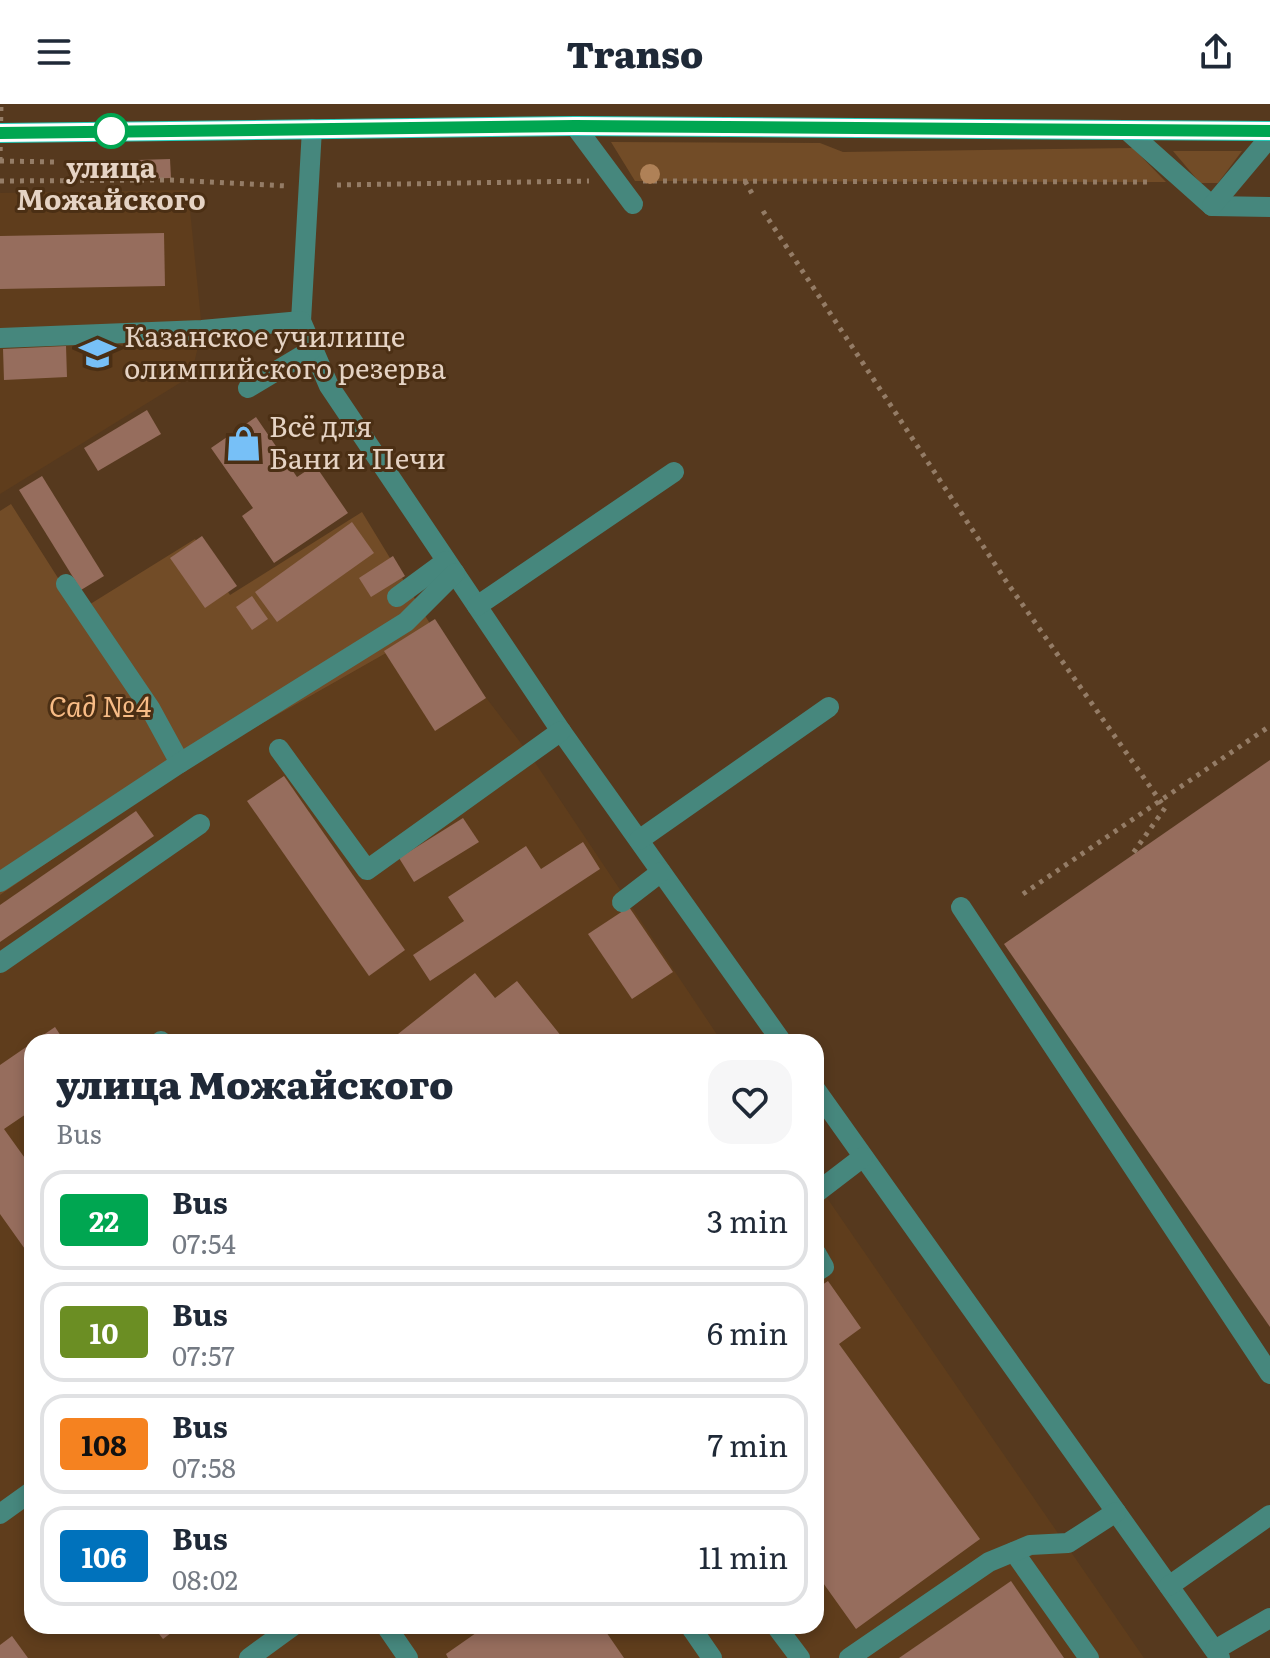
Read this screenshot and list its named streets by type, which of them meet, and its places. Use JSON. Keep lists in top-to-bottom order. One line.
{"parks":["Сад №4"],"places":{"other":["улица Можайского"],"school or university":["Казанское училище олимпийского резерва"],"shop":["Всё для Бани и Печи"]},"lines":["bus line 22"],"page":{"header":"Transo","heading":["улица Можайского","Bus"],"list":[{"mark":"22","name":"Bus","note":"07:54","value":"3 min"},{"mark":"10","name":"Bus","note":"07:57","value":"6 min"},{"mark":"108","name":"Bus","note":"07:58","value":"7 min"},{"mark":"106","name":"Bus","note":"08:02","value":"11 min"}]}}
